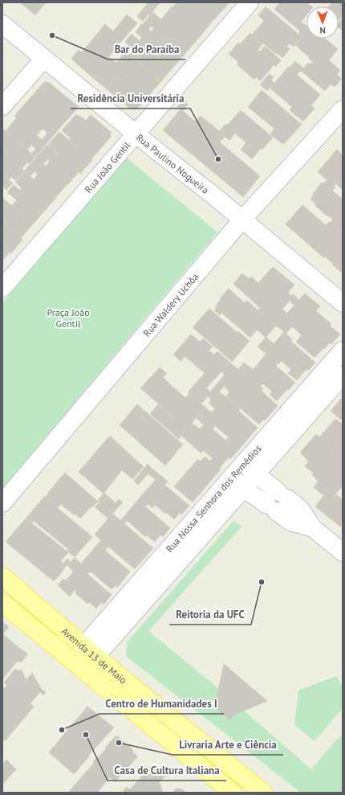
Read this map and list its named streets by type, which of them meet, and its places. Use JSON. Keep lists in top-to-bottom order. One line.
{"streets":{"main road":["Avenida 13 de Maio"],"street":["Rua Paulino Nogueira","Rua João Gentil","Rua Waldery Uchôa","Rua Nossa Senhora dos Remédios"]},"crossings":[["Rua Paulino Nogueira","Rua João Gentil"],["Rua Paulino Nogueira","Rua Waldery Uchôa"],["Rua Nossa Senhora dos Remédios","Avenida 13 de Maio"]],"parks":["Praça João Gentil"],"places":["Bar do Paraíba","Residência Universitária","Reitoria da UFC","Centro de Humanidades I","Casa de Cultura Italiana","Livraria Arte e Ciência"],"north":"bottom"}
